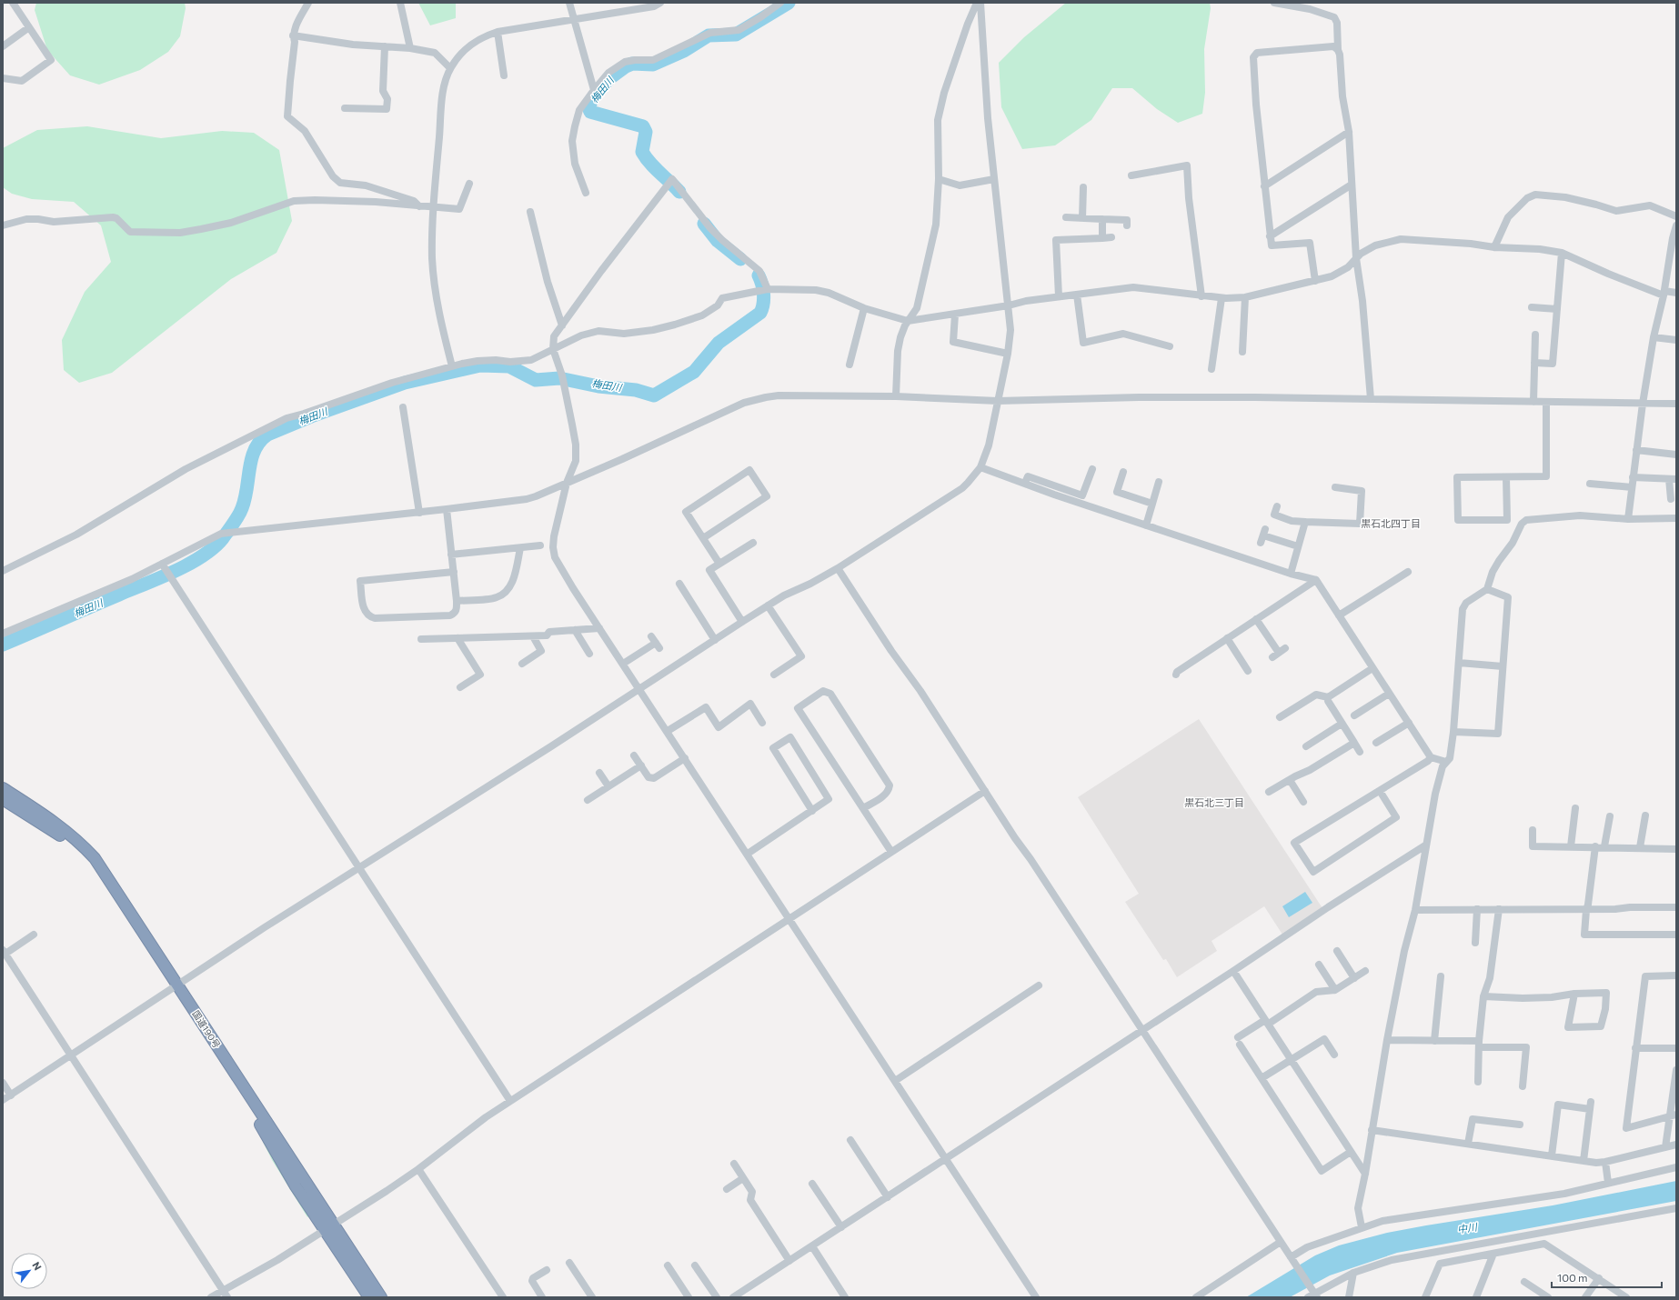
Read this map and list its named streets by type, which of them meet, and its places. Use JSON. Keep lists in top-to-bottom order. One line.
{"streets":{"highway":["国道190号"]},"districts":["黒石北四丁目","黒石北三丁目"],"water":["梅田川","中川"],"scale_bar":"100 m","north":"top right"}
